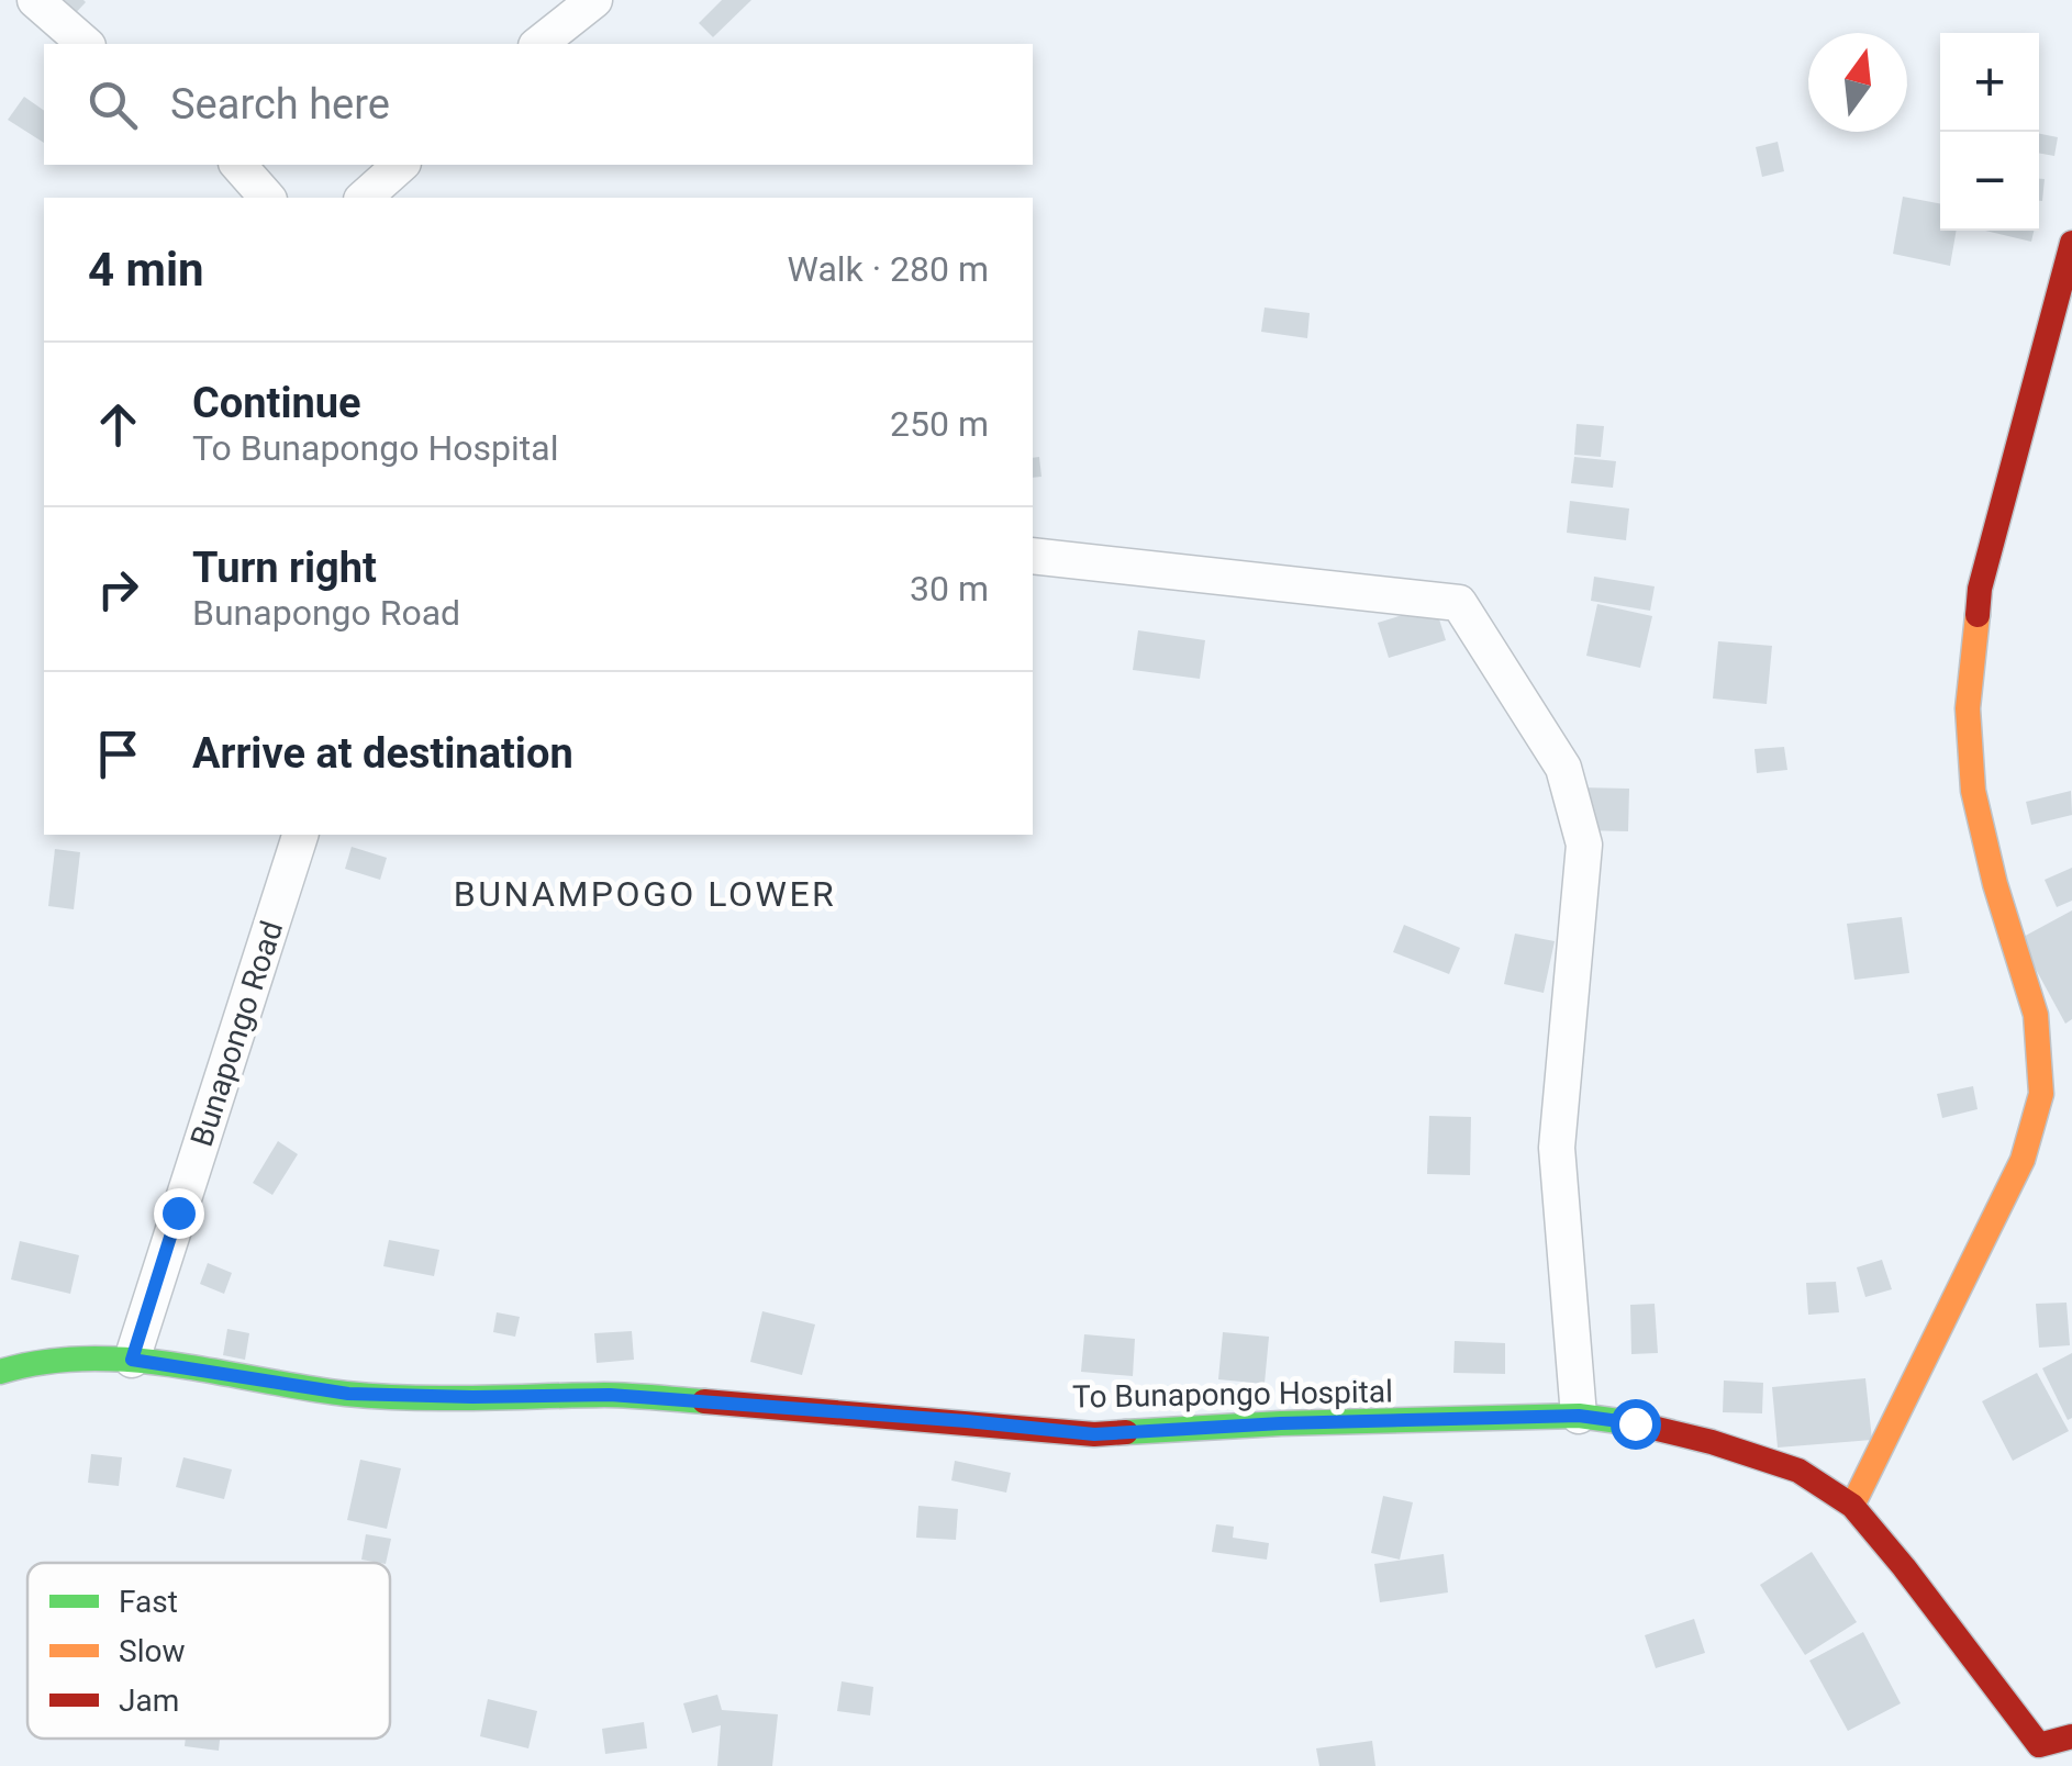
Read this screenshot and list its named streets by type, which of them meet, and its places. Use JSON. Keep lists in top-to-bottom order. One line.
{"streets":{"street":["Bunapongo Road","To Bunapongo Hospital"]},"crossings":[["Bunapongo Road","To Bunapongo Hospital"]],"districts":["BUNAMPOGO LOWER"],"legend":["Fast","Slow","Jam"],"north":"top","page":{"map_buttons":["+","−"],"search":"Search here","heading":["4 min","Walk · 280 m"],"list":[["Continue","To Bunapongo Hospital","250 m"],["Turn right","Bunapongo Road","30 m"],"Arrive at destination"]}}
